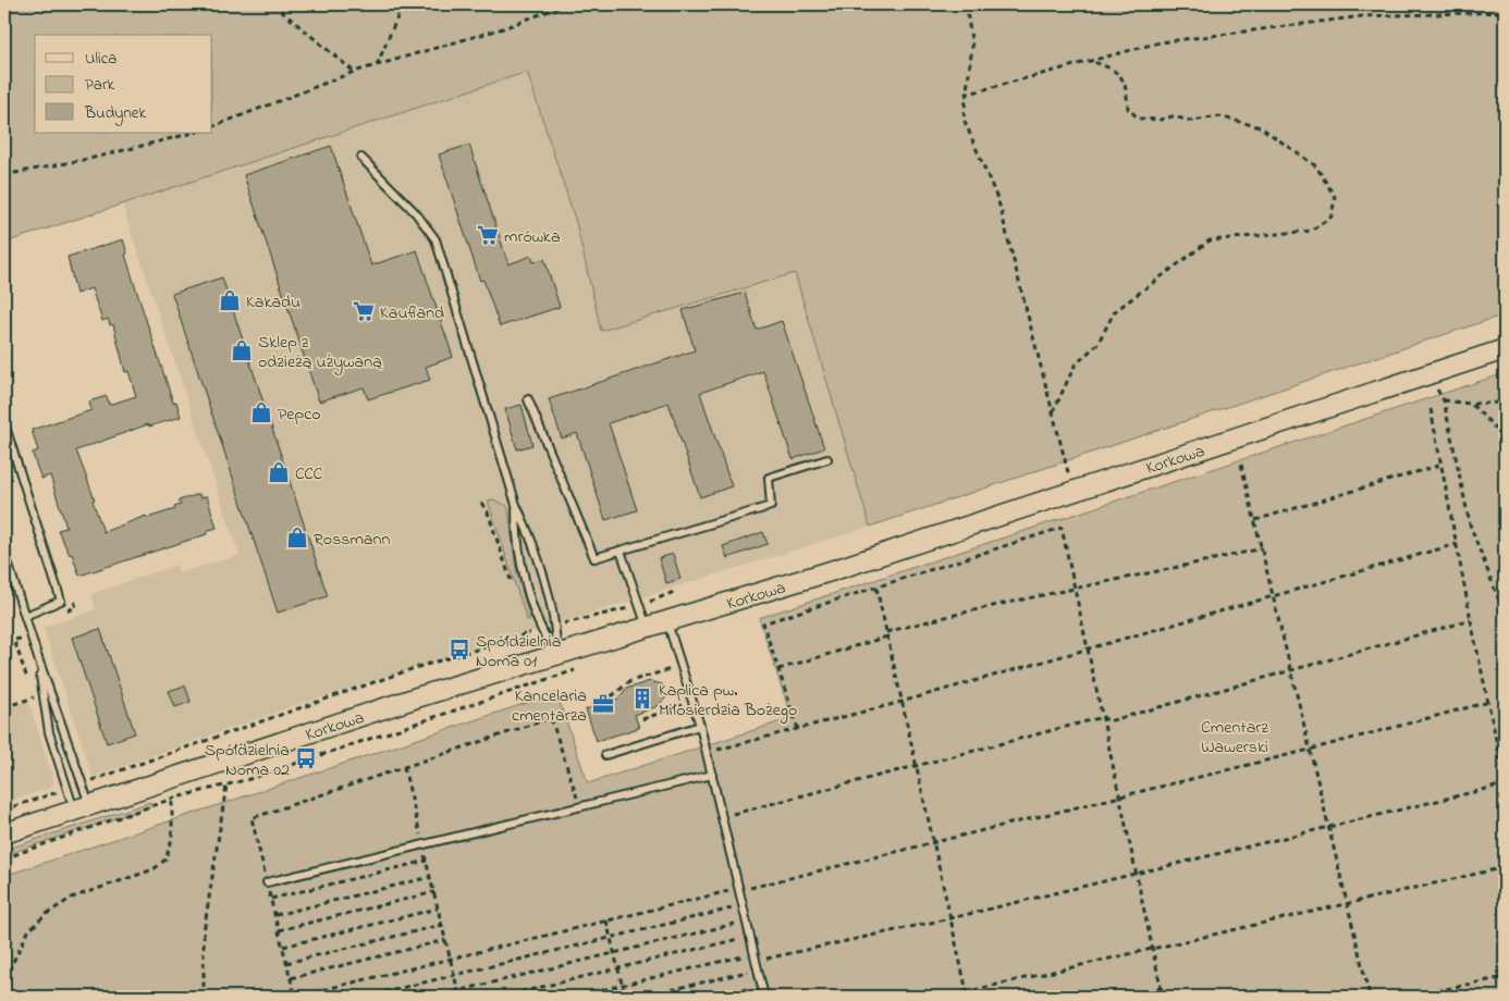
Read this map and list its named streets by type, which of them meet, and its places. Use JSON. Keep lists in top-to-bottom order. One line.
{"streets":{"street":["Korkowa"]},"parks":["Cmentarz Wawerski"],"places":{"supermarket":["mrówka","Kaufland"],"shop":["Kakadu","Sklep z odzieżą używaną","Pepco","CCC","Rossmann"],"bus stop":["Spółdzielnia Noma 01","Spółdzielnia Noma 02"],"building":["Kaplica pw. Miłosierdzia Bożego"],"office":["Kancelaria cmentarza"]},"legend":["Ulica","Park","Budynek"]}
